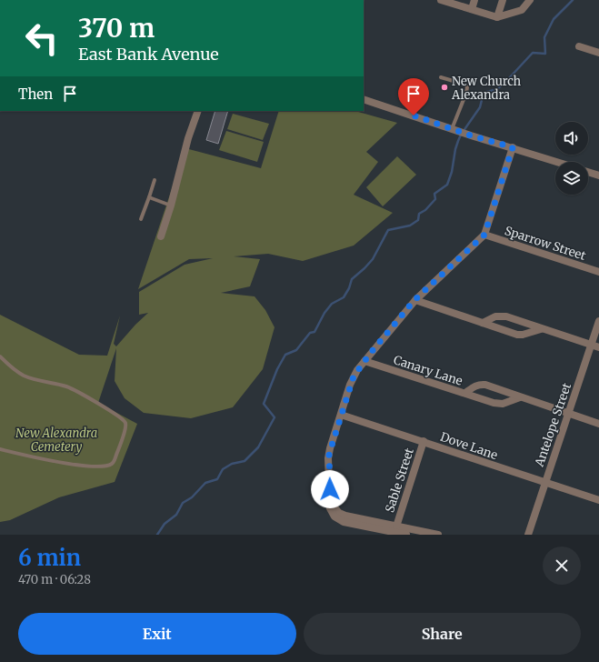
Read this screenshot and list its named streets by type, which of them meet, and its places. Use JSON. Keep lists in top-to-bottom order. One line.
{"streets":{"street":["Sparrow Street","Canary Lane","Antelope Street","Dove Lane","Sable Street"]},"crossings":[["Canary Lane","Antelope Street"],["Antelope Street","Dove Lane"],["Dove Lane","Sable Street"]],"parks":["New Alexandra Cemetery"],"places":["New Church Alexandra"],"page":{"turn":["370 m","East Bank Avenue"],"then":"Then","heading":["6 min","470 m · 06:28"],"buttons":["Exit","Share"]}}
